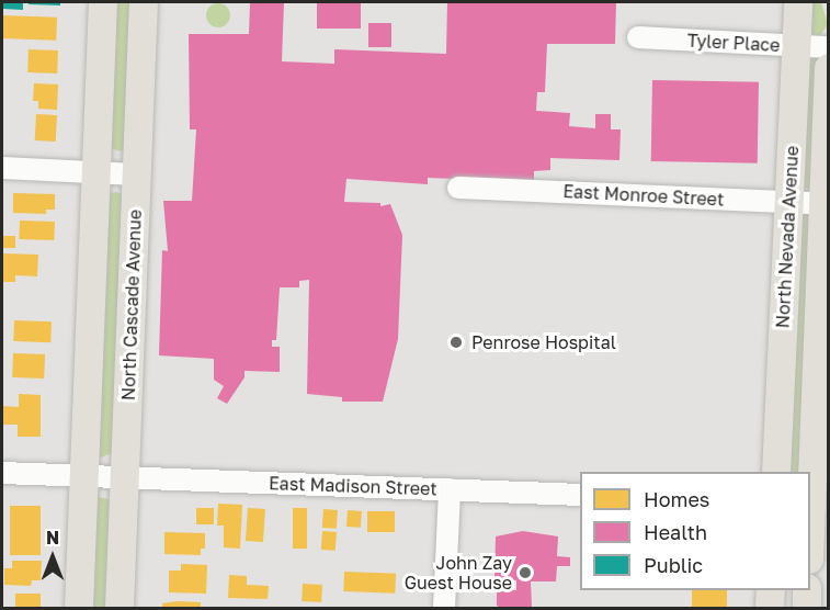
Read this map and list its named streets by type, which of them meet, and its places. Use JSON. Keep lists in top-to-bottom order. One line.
{"streets":{"main road":["North Nevada Avenue","North Cascade Avenue"],"street":["Tyler Place","East Monroe Street","East Madison Street"]},"crossings":[["Tyler Place","North Nevada Avenue"],["East Monroe Street","North Nevada Avenue"],["North Cascade Avenue","East Madison Street"]],"places":["Penrose Hospital","John Zay Guest House"],"legend":["Homes","Health","Public"],"north":"top"}
